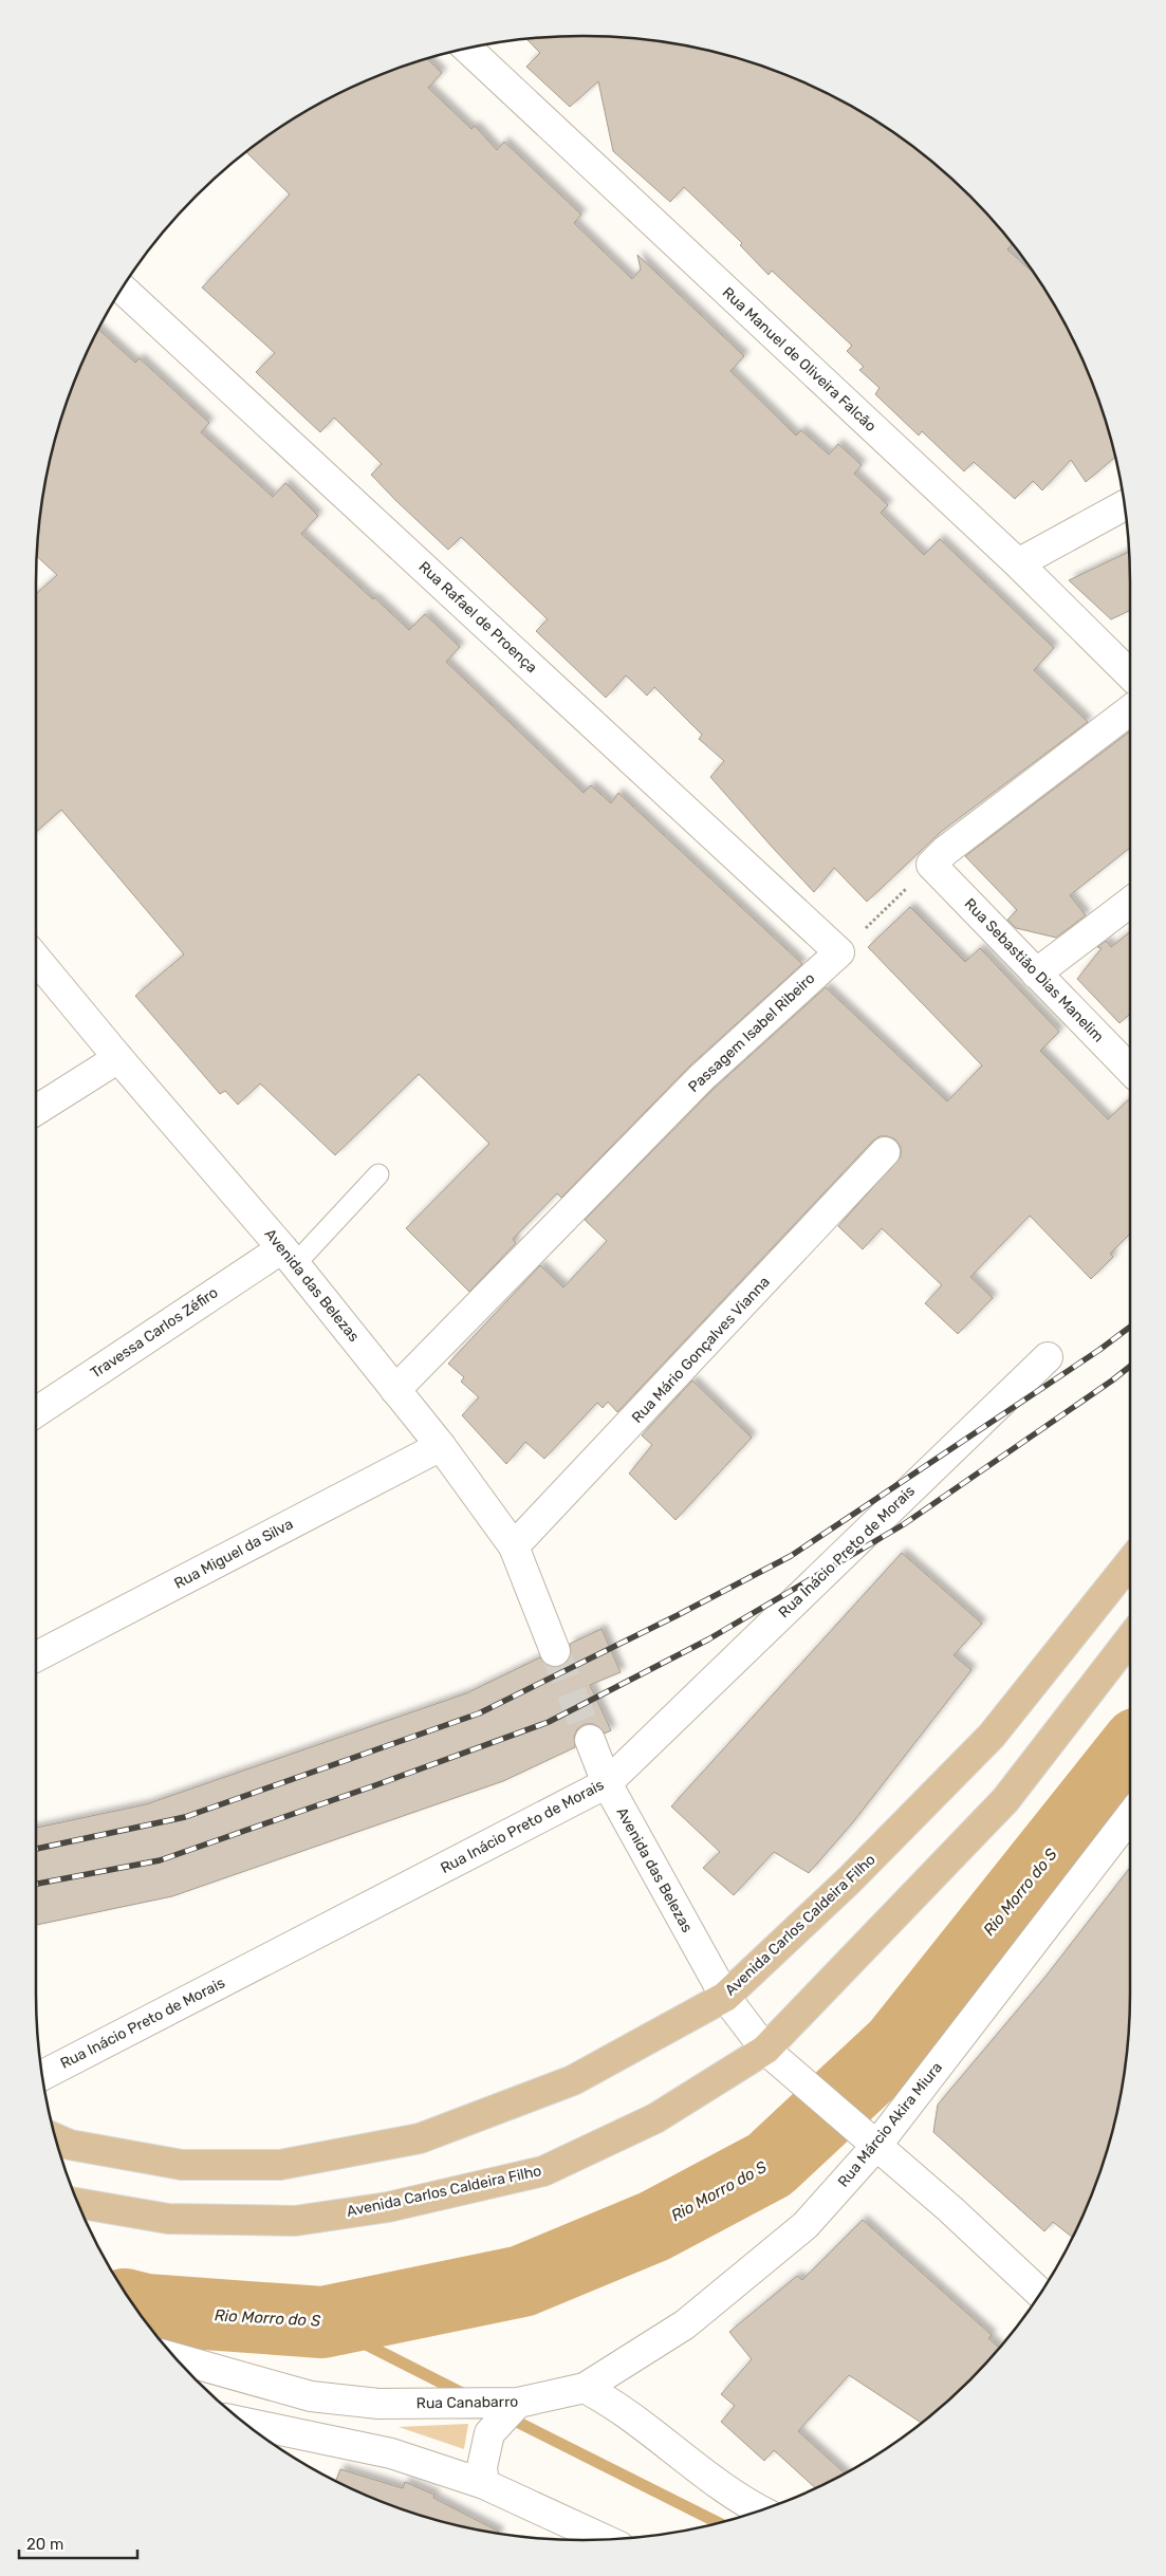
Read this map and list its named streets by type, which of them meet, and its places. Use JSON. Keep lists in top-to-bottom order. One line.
{"streets":{"main road":["Avenida Carlos Caldeira Filho"],"street":["Rua Manuel de Oliveira Falcão","Rua Rafael de Proença","Rua Sebastião Dias Manelim","Passagem Isabel Ribeiro","Avenida das Belezas","Travessa Carlos Zéfiro","Rua Mário Gonçalves Vianna","Rua Inácio Preto de Morais","Rua Miguel da Silva","Rua Márcio Akira Miura","Rua Canabarro"]},"crossings":[["Rua Rafael de Proença","Passagem Isabel Ribeiro"],["Passagem Isabel Ribeiro","Avenida das Belezas"],["Avenida das Belezas","Travessa Carlos Zéfiro"],["Avenida das Belezas","Rua Mário Gonçalves Vianna"],["Avenida das Belezas","Rua Inácio Preto de Morais"],["Avenida das Belezas","Rua Miguel da Silva"],["Avenida das Belezas","Avenida Carlos Caldeira Filho"],["Avenida das Belezas","Rua Márcio Akira Miura"],["Rua Márcio Akira Miura","Rua Canabarro"]],"water":["Rio Morro do S"],"scale_bar":"20 m"}
